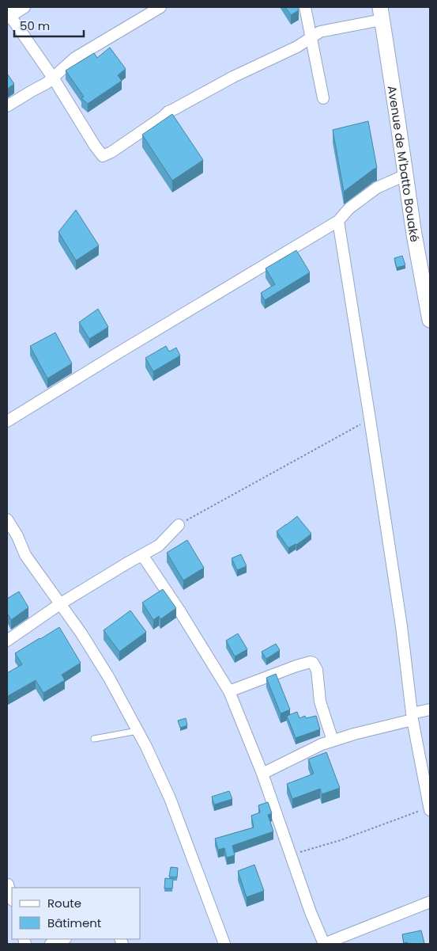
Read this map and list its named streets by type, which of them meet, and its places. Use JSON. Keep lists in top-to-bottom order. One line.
{"streets":{"street":["Avenue de M'batto Bouaké"]},"legend":["Route","Bâtiment"],"scale_bar":"50 m"}
